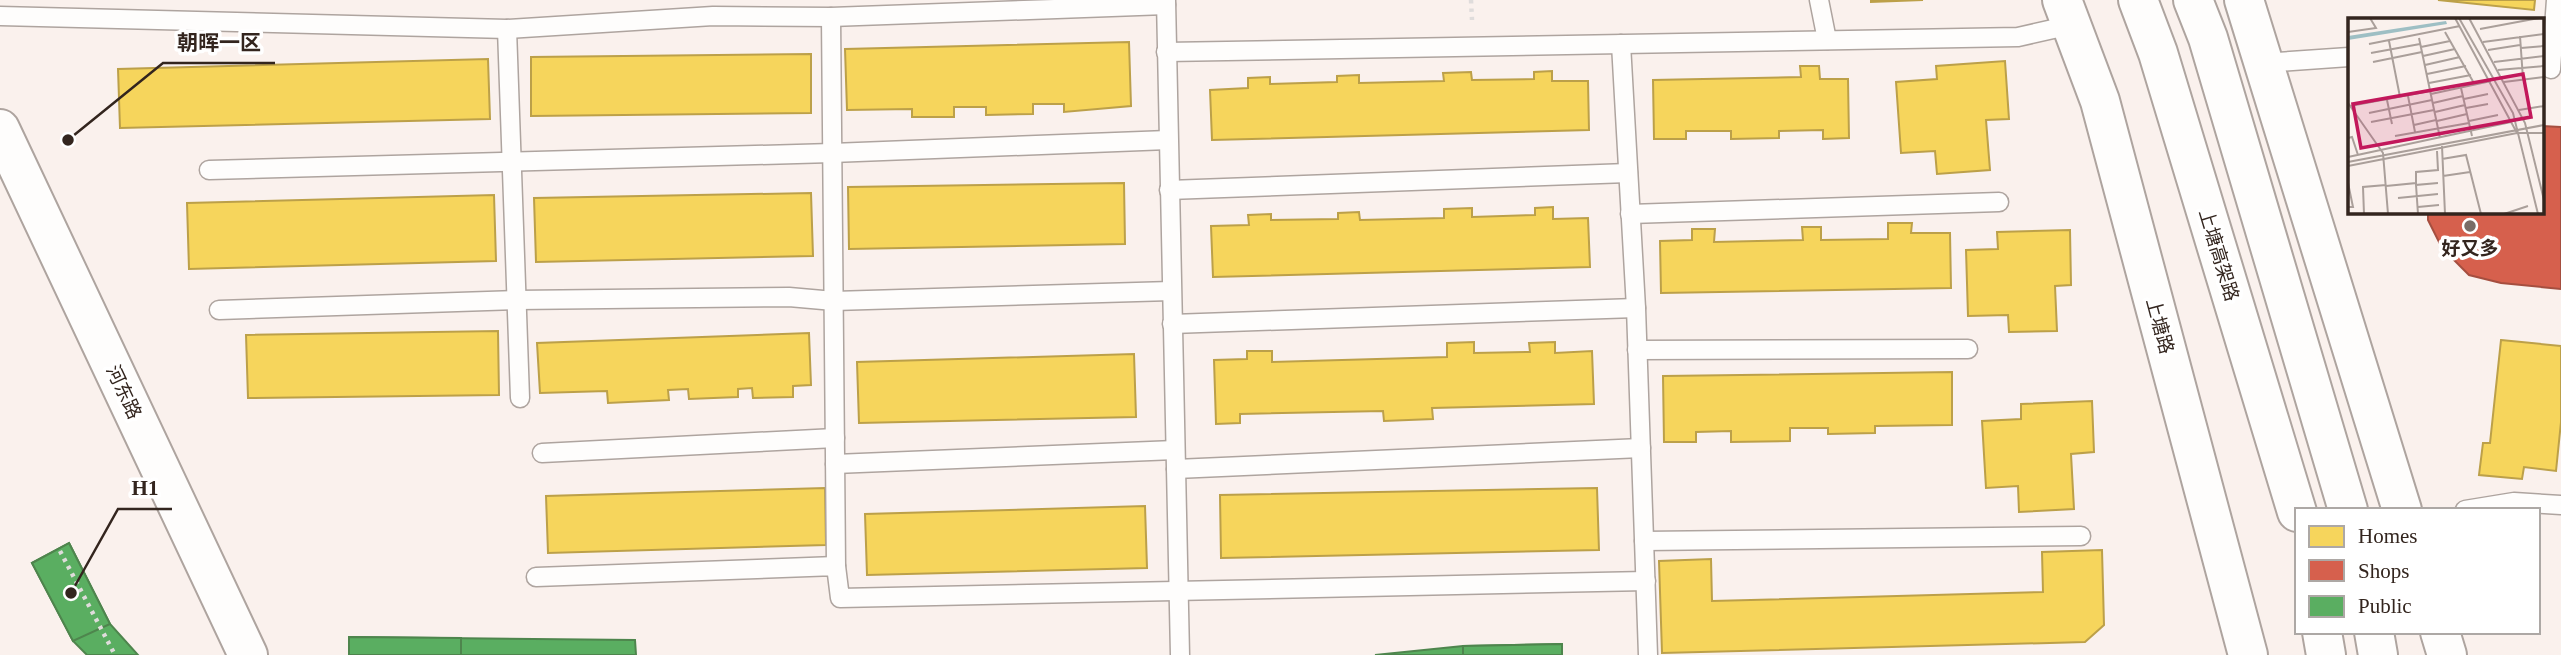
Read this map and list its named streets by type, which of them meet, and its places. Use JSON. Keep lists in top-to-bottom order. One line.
{"streets":{"main road":["上塘高架路","上塘路","河东路"]},"places":["朝晖一区","好又多","H1"],"legend":["Homes","Shops","Public"]}
